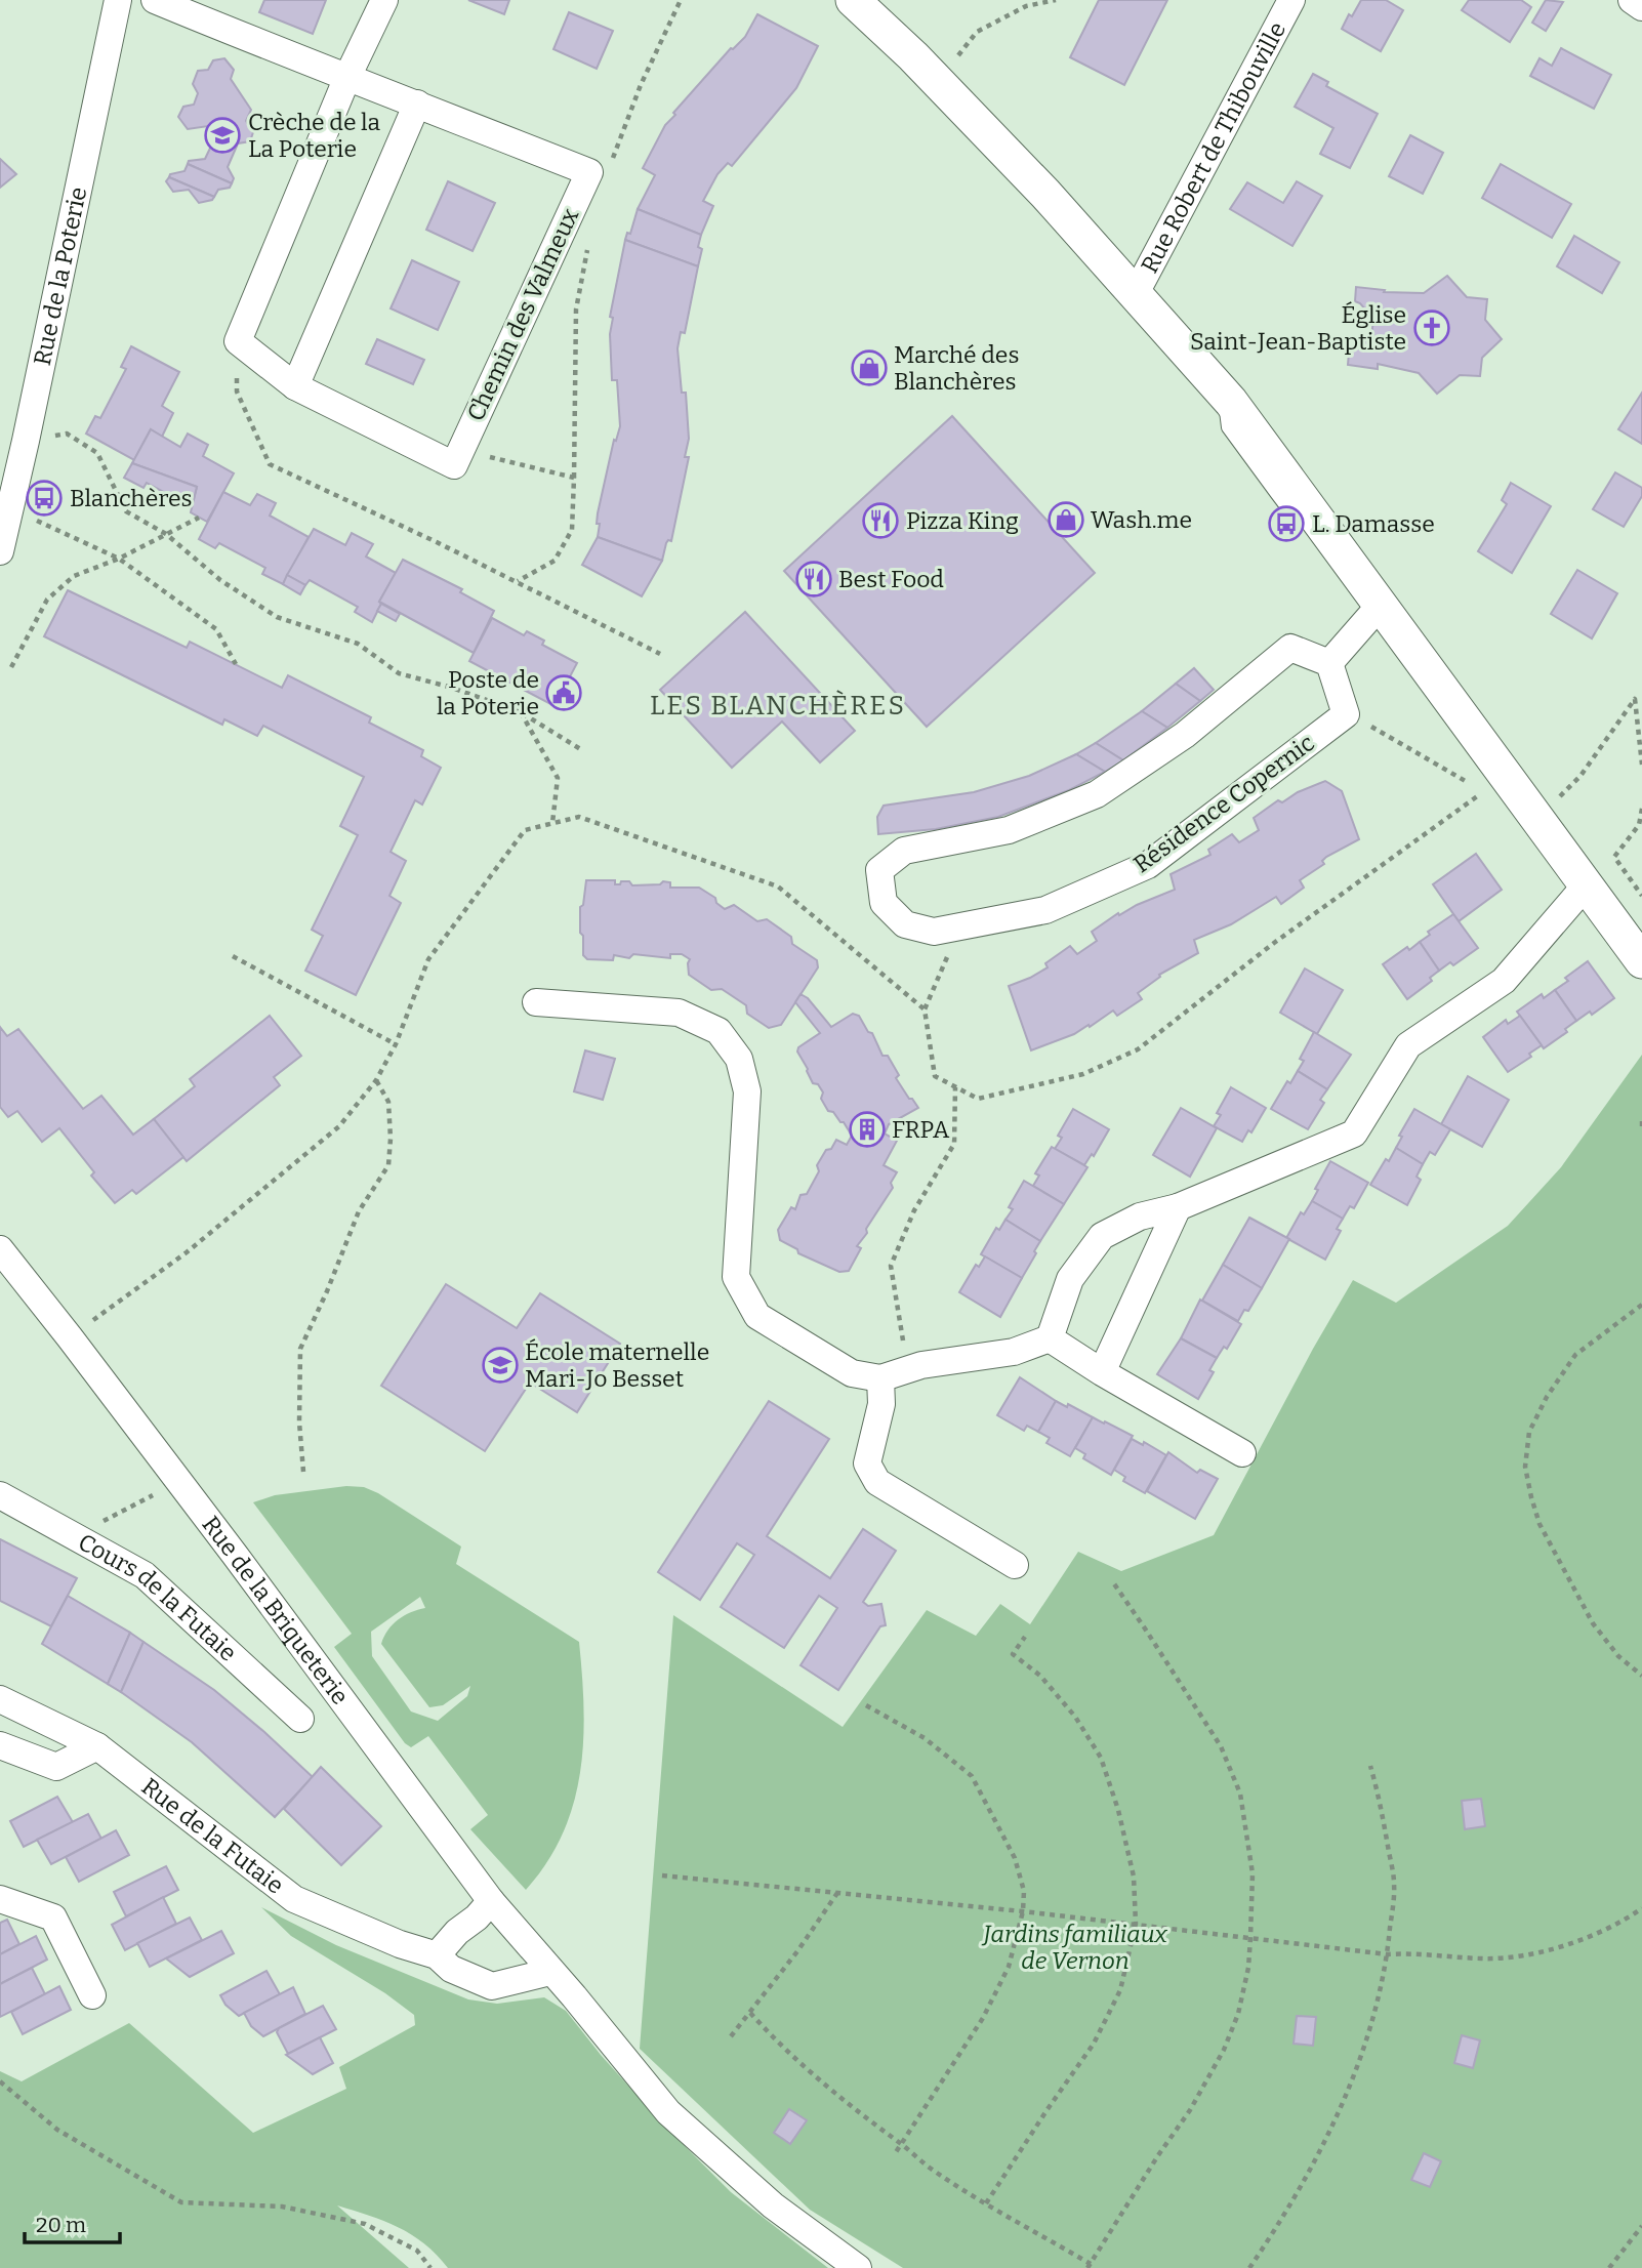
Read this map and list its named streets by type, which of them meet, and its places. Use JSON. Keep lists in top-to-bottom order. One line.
{"streets":{"street":["Rue Robert de Thibouville","Rue de la Poterie","Chemin des Valmeux","Résidence Copernic","Cours de la Futaie","Rue de la Briqueterie","Rue de la Futaie"]},"crossings":[["Rue de la Briqueterie","Rue de la Futaie"]],"districts":["LES BLANCHÈRES"],"parks":["Jardins familiaux de Vernon"],"places":{"school or university":["Crèche de la La Poterie","École maternelle Mari-Jo Besset"],"church":["Église Saint-Jean-Baptiste"],"shop":["Marché des Blanchères","Wash.me"],"bus stop":["Blanchères","L. Damasse"],"restaurant":["Pizza King","Best Food"],"public building":["Poste de la Poterie"],"building":["FRPA"]},"scale_bar":"20 m"}
